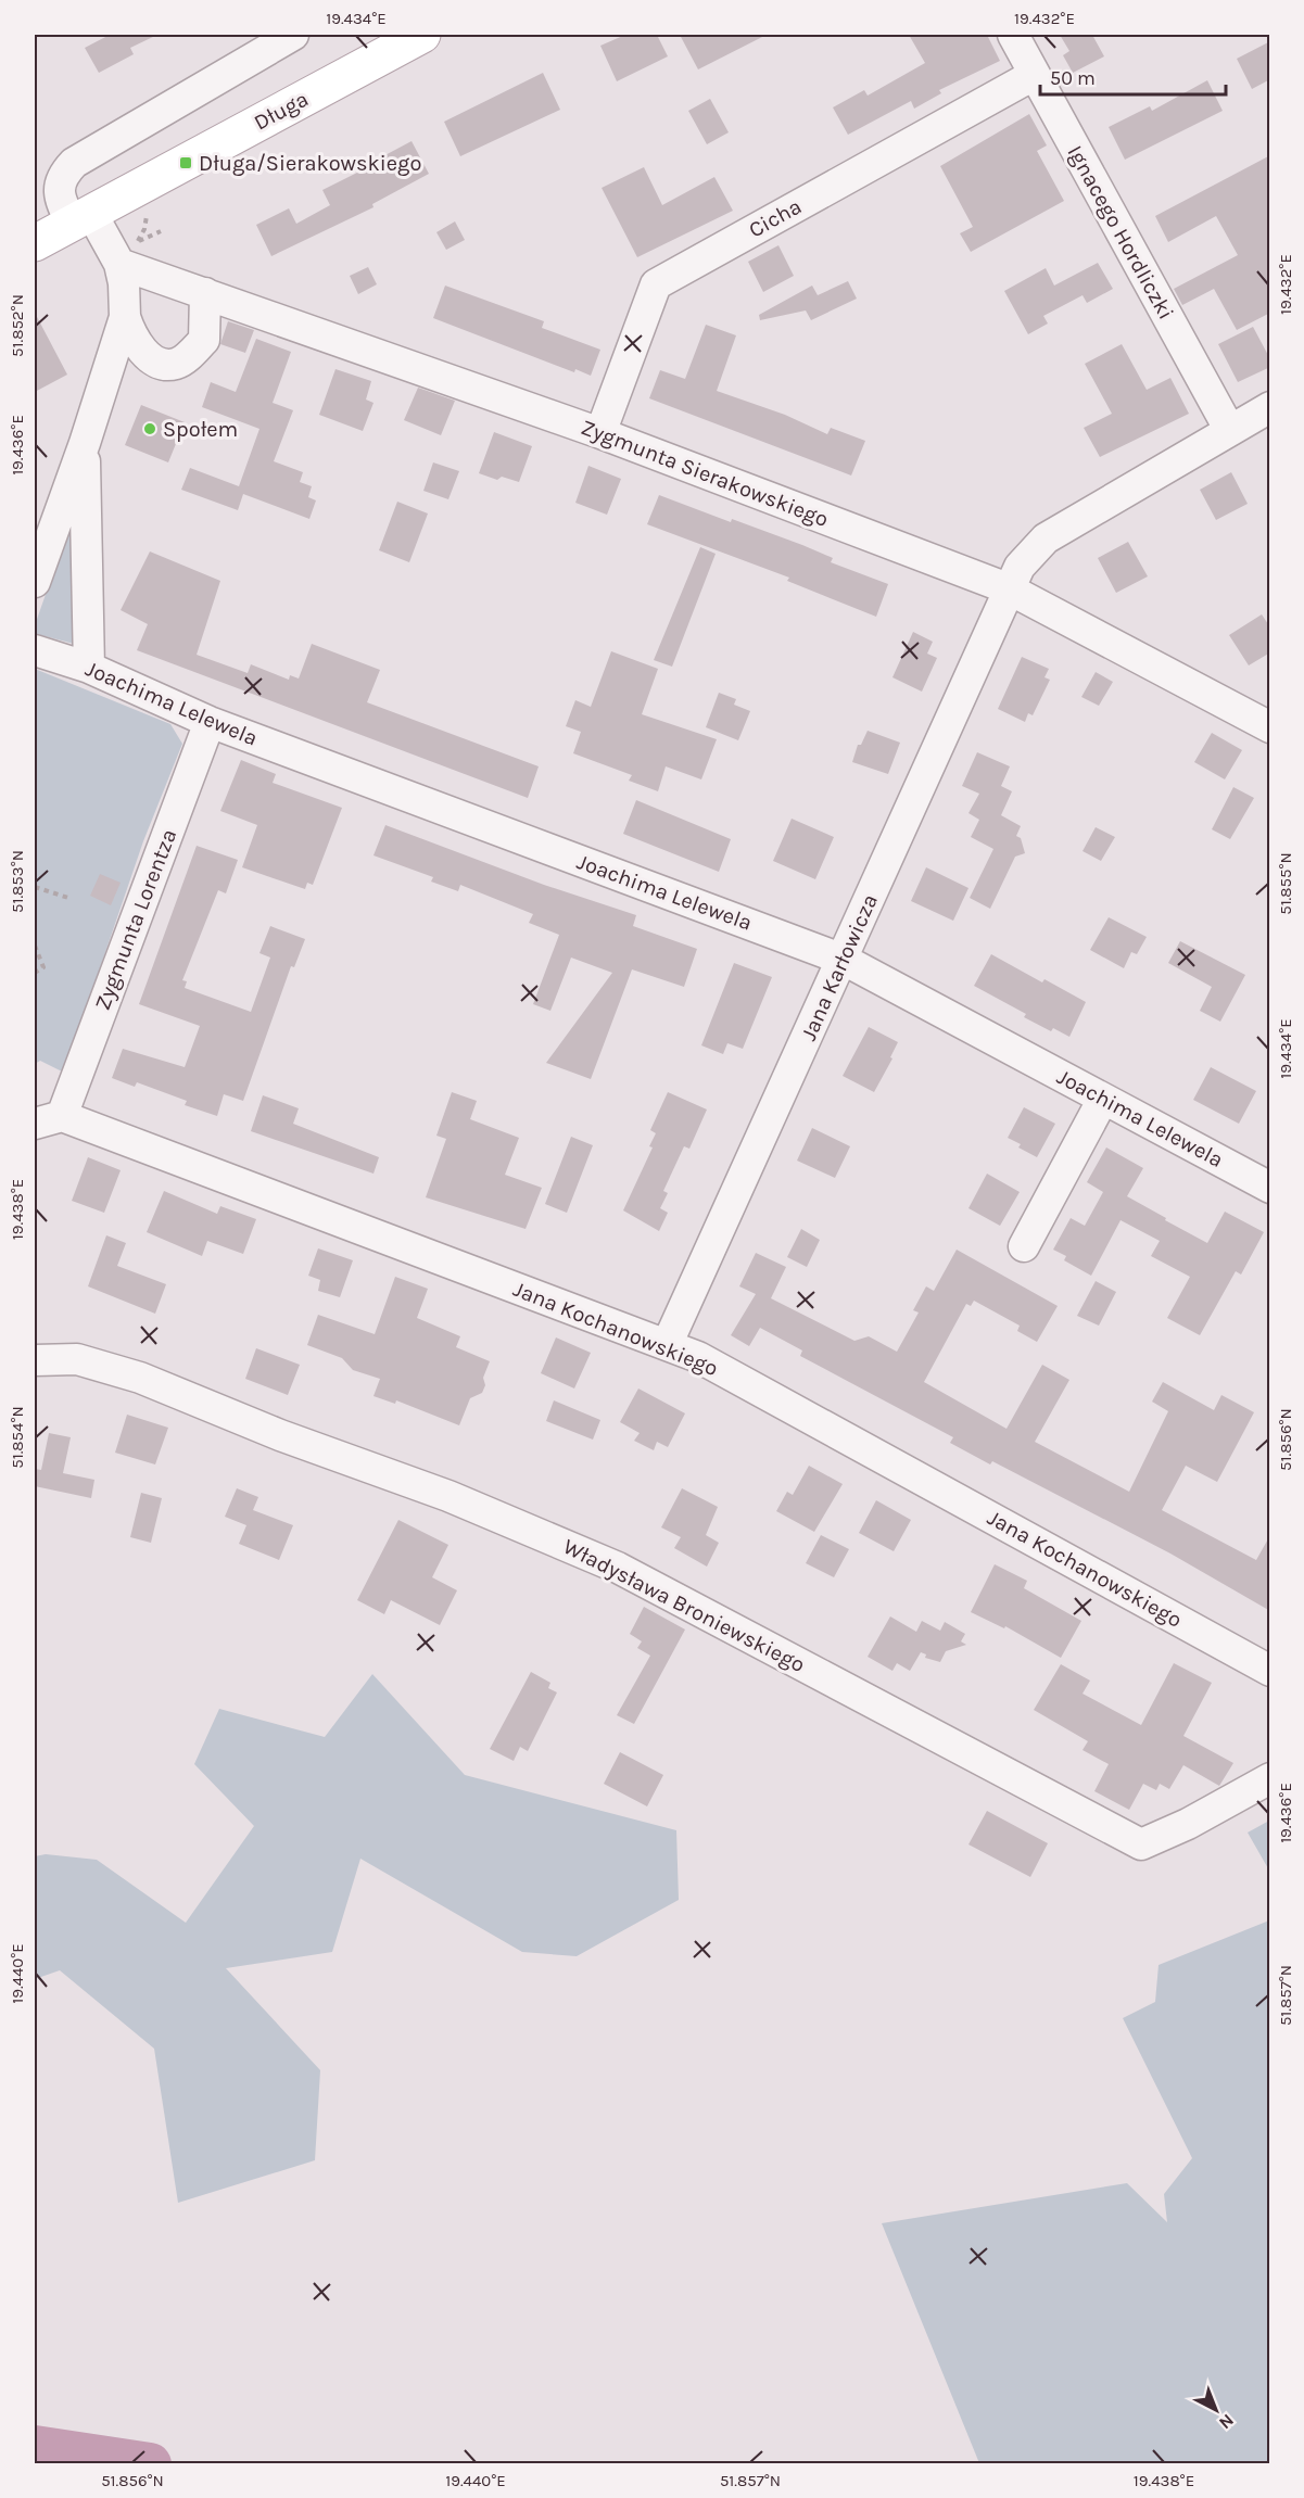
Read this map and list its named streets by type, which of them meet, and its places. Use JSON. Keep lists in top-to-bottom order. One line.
{"streets":{"main road":["Długa"],"street":["Cicha","Ignacego Hordliczki","Zygmunta Sierakowskiego","Joachima Lelewela","Zygmunta Lorentza","Jana Karłowicza","Jana Kochanowskiego","Władysława Broniewskiego"]},"crossings":[["Cicha","Ignacego Hordliczki"],["Cicha","Zygmunta Sierakowskiego"],["Ignacego Hordliczki","Jana Karłowicza"],["Zygmunta Sierakowskiego","Jana Karłowicza"],["Joachima Lelewela","Zygmunta Lorentza"],["Joachima Lelewela","Jana Karłowicza"],["Zygmunta Lorentza","Jana Kochanowskiego"],["Jana Karłowicza","Jana Kochanowskiego"]],"places":{"transit":["Długa/Sierakowskiego"],"other":["Społem"]},"scale_bar":"50 m","north":"bottom right","coordinates":["19.434°E","19.432°E","51.852°N","19.436°E","51.853°N","51.855°N","19.438°E","51.854°N","51.856°N","19.440°E","51.857°N"]}
